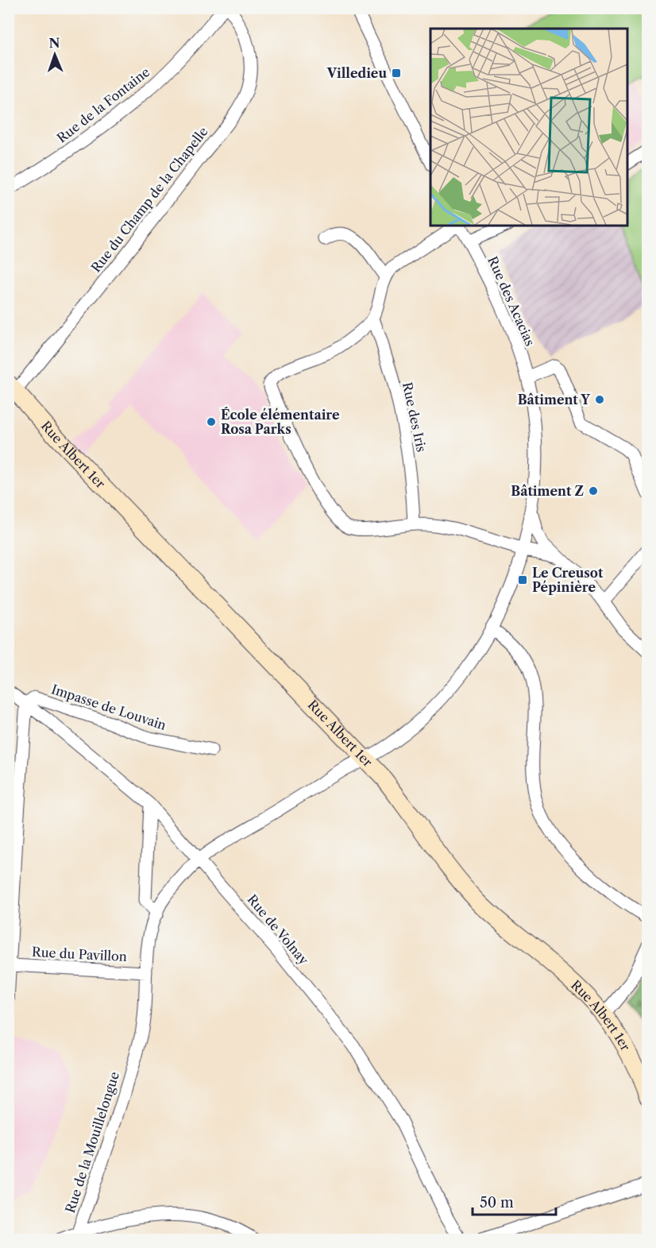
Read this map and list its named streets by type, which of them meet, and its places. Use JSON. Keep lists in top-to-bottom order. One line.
{"streets":{"main road":["Rue Albert 1er"],"street":["Rue de la Fontaine","Rue du Champ de la Chapelle","Rue des Acacias","Rue des Iris","Impasse de Louvain","Rue de Volnay","Rue du Pavillon","Rue de la Mouillelongue"]},"crossings":[["Rue du Champ de la Chapelle","Rue Albert 1er"],["Rue des Acacias","Rue Albert 1er"],["Rue des Acacias","Rue de la Mouillelongue"],["Rue Albert 1er","Rue de la Mouillelongue"],["Impasse de Louvain","Rue de Volnay"],["Rue de Volnay","Rue de la Mouillelongue"],["Rue du Pavillon","Rue de la Mouillelongue"]],"places":{"transit":["Villedieu","Le Creusot Pépinière"],"other":["Bâtiment Y","École élémentaire Rosa Parks","Bâtiment Z"]},"scale_bar":"50 m","north":"top"}
